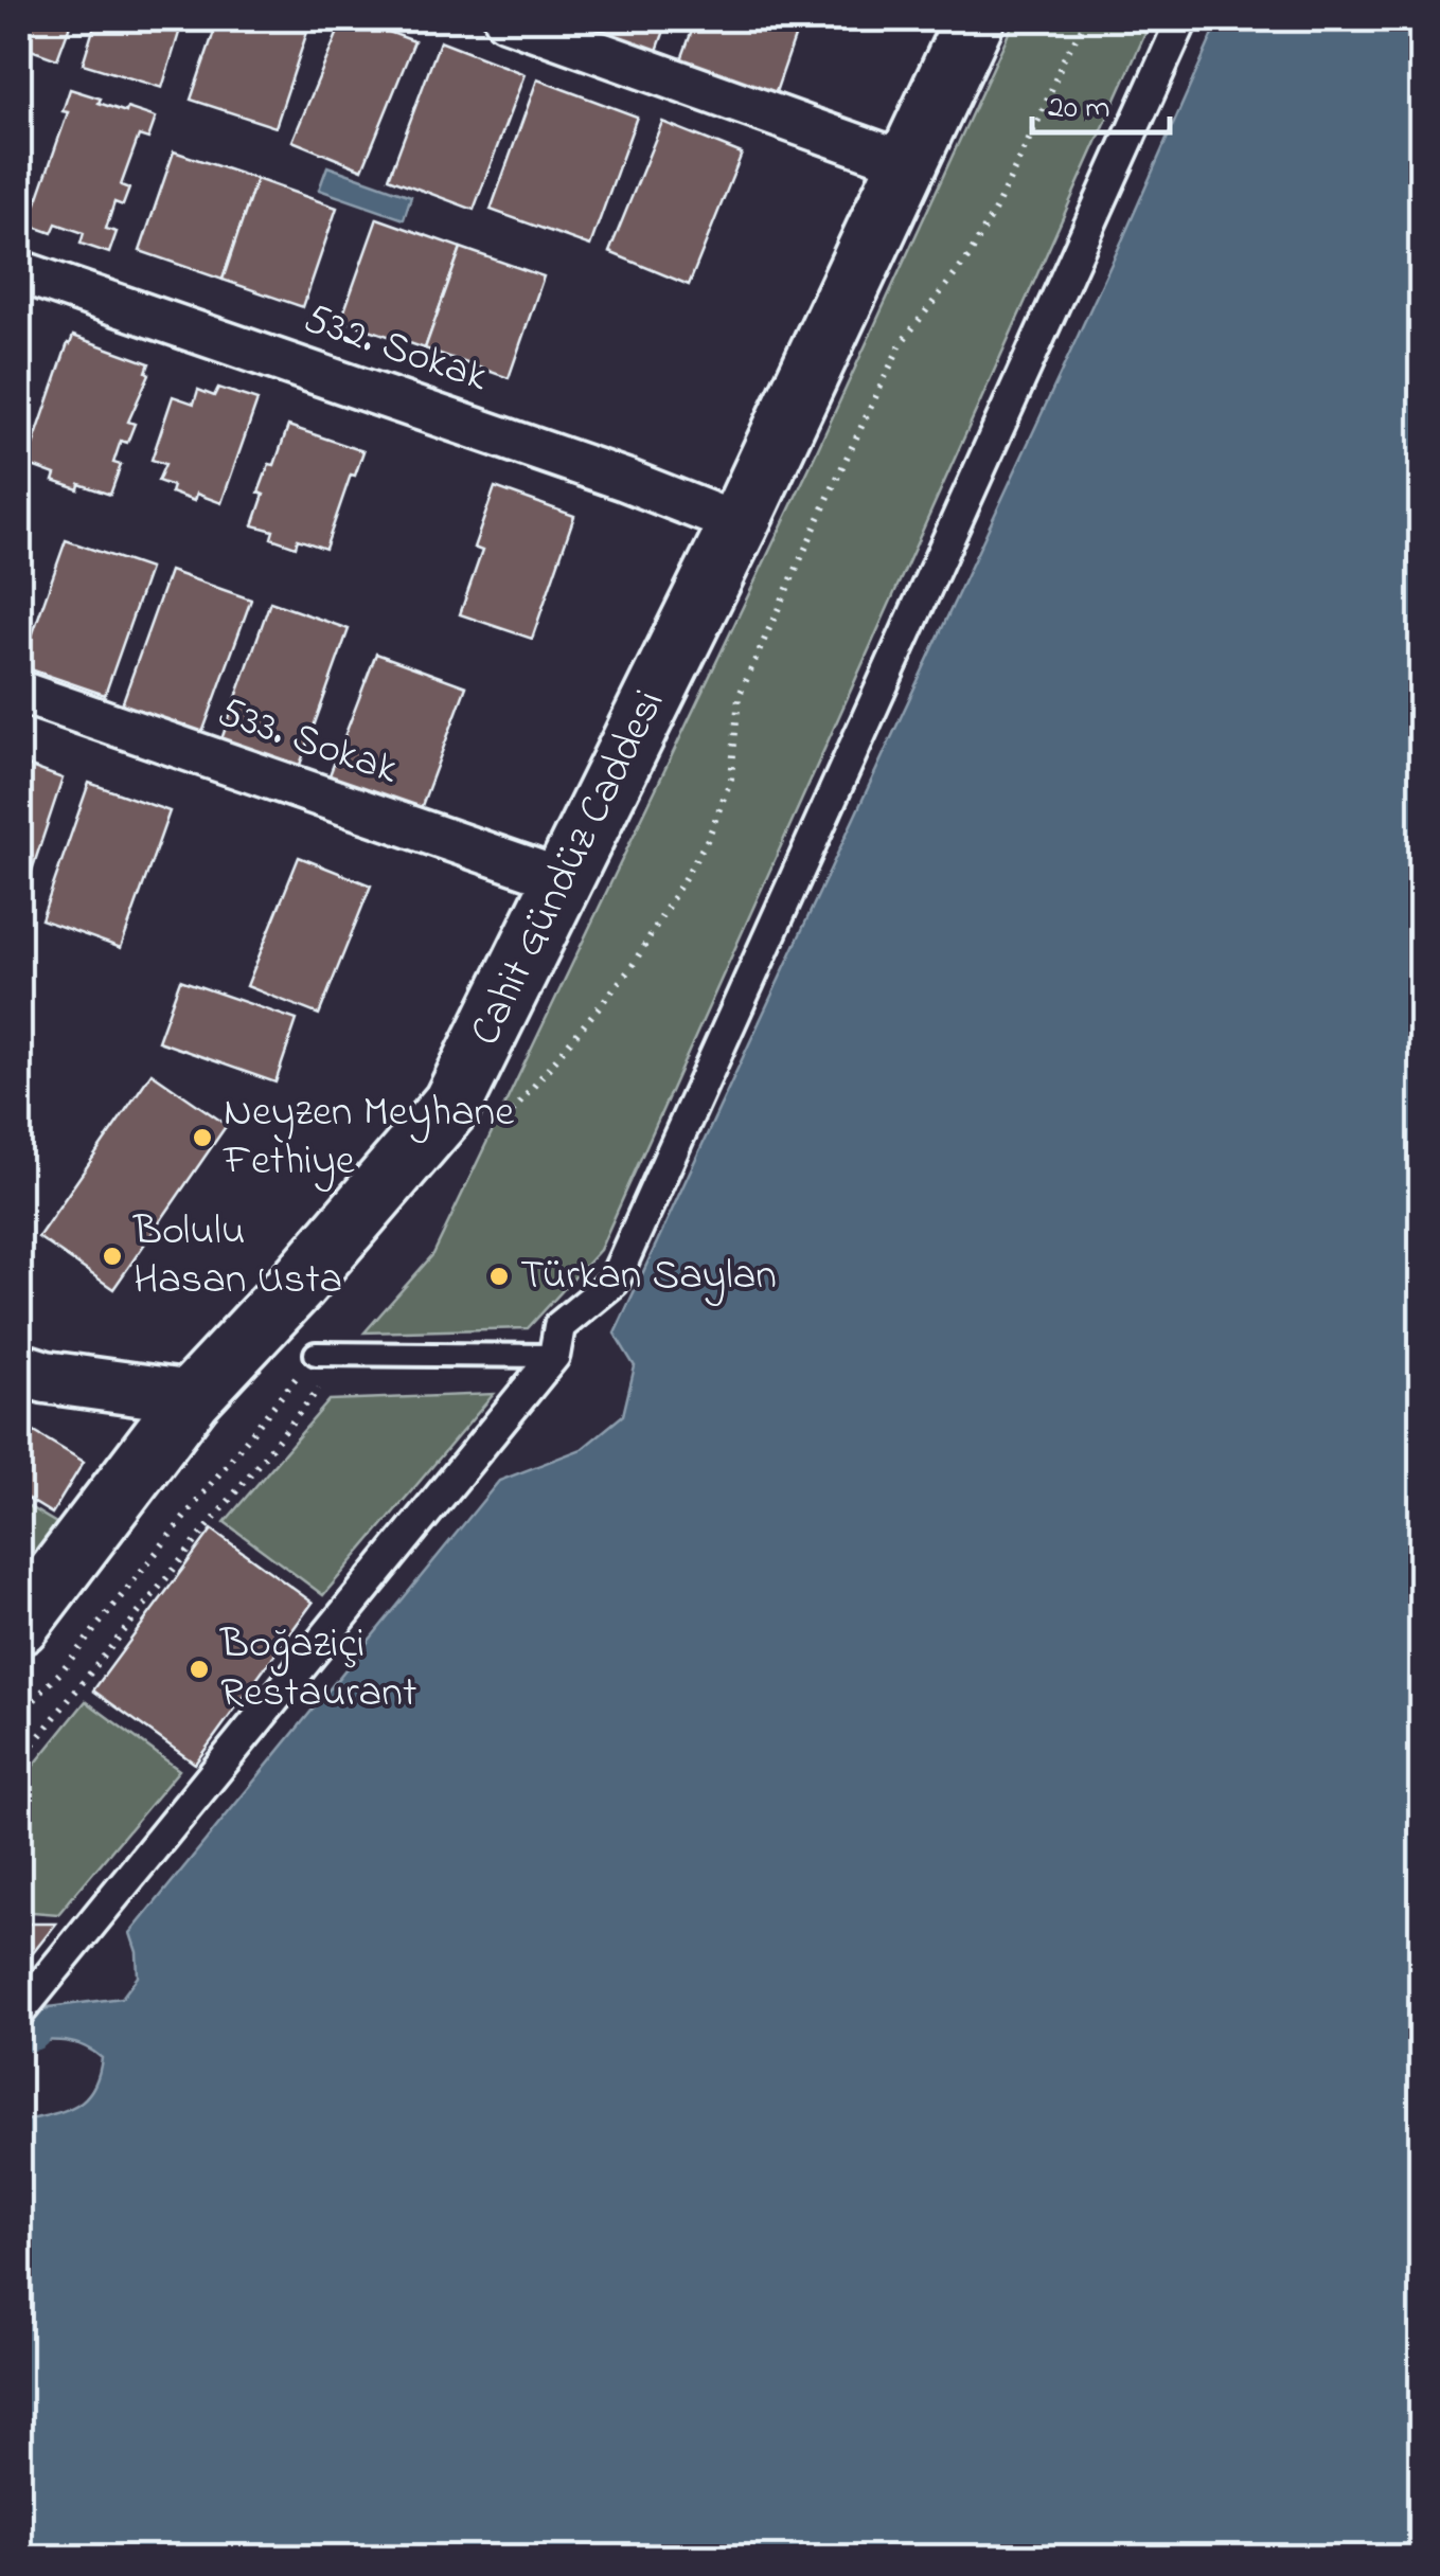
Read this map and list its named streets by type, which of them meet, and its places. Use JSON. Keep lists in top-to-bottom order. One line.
{"streets":{"main road":["Cahit Gündüz Caddesi"],"street":["532. Sokak","533. Sokak"]},"crossings":[["532. Sokak","Cahit Gündüz Caddesi"],["533. Sokak","Cahit Gündüz Caddesi"]],"places":["Neyzen Meyhane Fethiye","Bolulu Hasan Usta","Türkan Saylan","Boğaziçi Restaurant"],"scale_bar":"20 m"}
